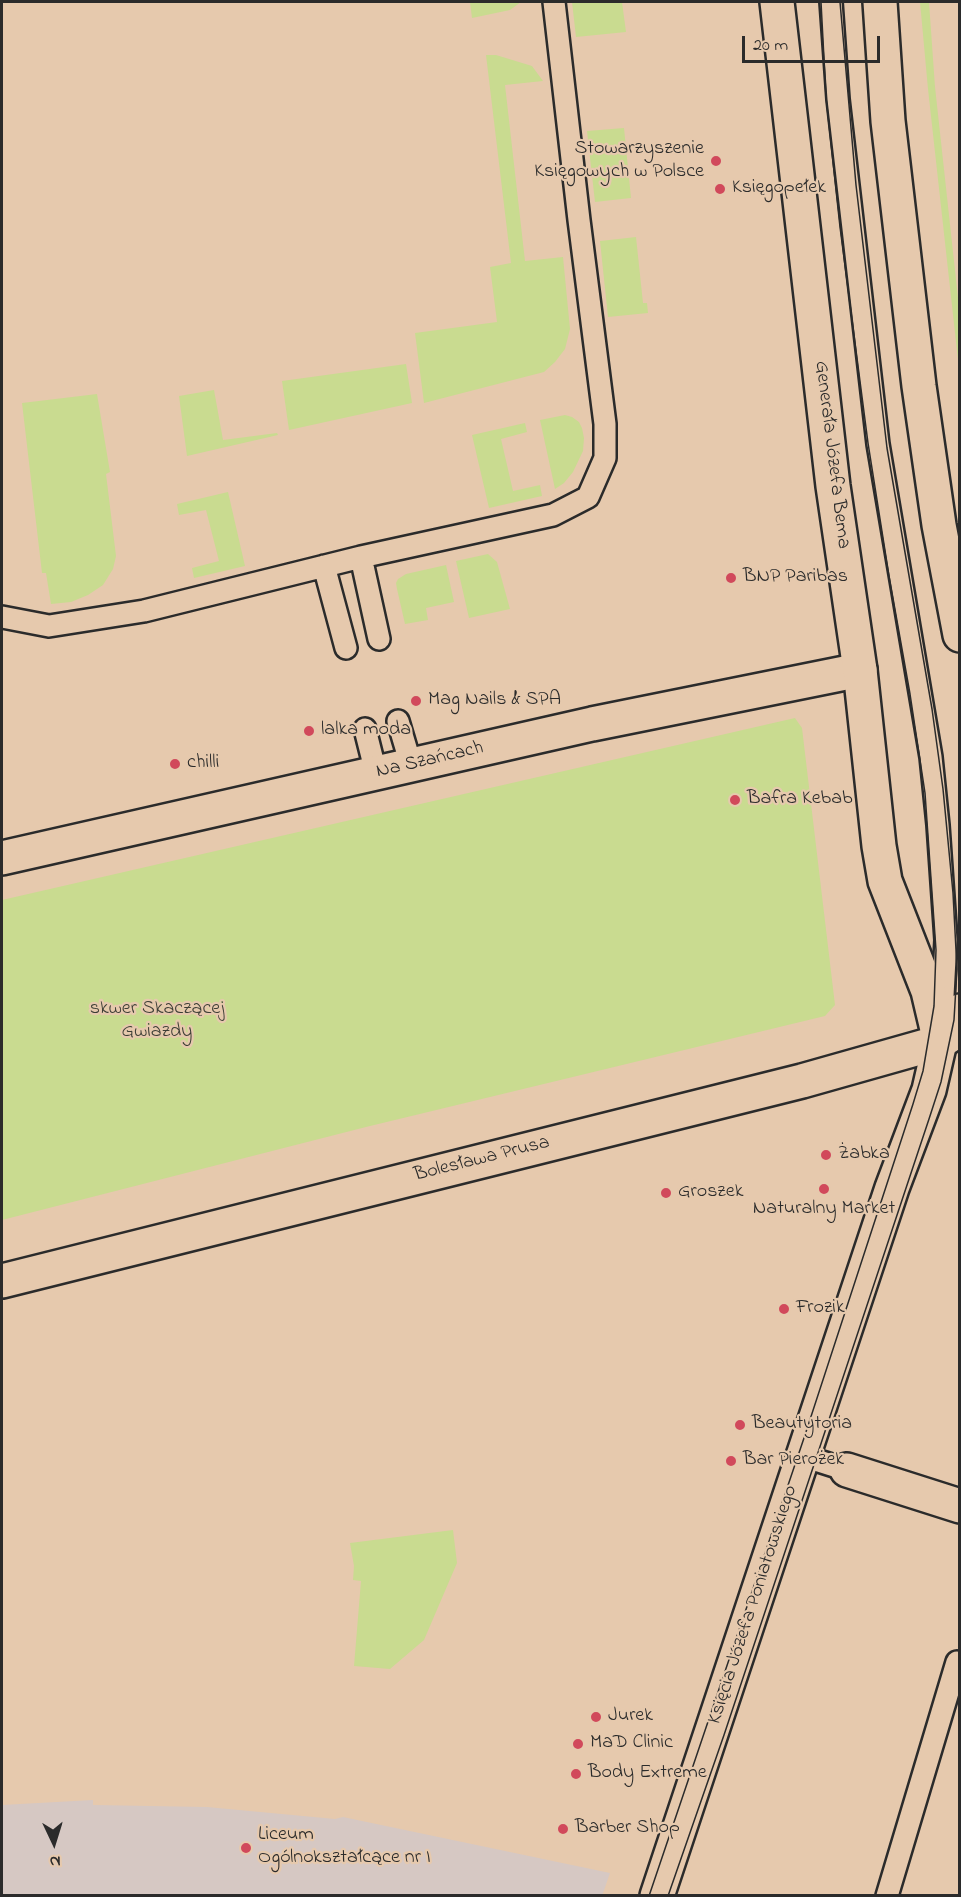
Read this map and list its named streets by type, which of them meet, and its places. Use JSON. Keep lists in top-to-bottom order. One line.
{"streets":{"street":["Generała Józefa Bema","Na Szańcach","Bolesława Prusa","Księcia Józefa Poniatowskiego"]},"crossings":[["Generała Józefa Bema","Na Szańcach"],["Generała Józefa Bema","Bolesława Prusa"],["Generała Józefa Bema","Księcia Józefa Poniatowskiego"],["Bolesława Prusa","Księcia Józefa Poniatowskiego"]],"parks":["skwer Skaczącej Gwiazdy"],"places":["Stowarzyszenie Księgowych w Polsce","Księgopełek","BNP Paribas","Mag Nails & SPA","lalka moda","chilli","Bafra Kebab","Żabka","Naturalny Market","Groszek","Frozik","Beautytoria","Bar Pierożek","Jurek","MaD Clinic","Body Extreme","Barber Shop","Liceum Ogólnokształcące nr I"],"scale_bar":"20 m","north":"bottom"}
